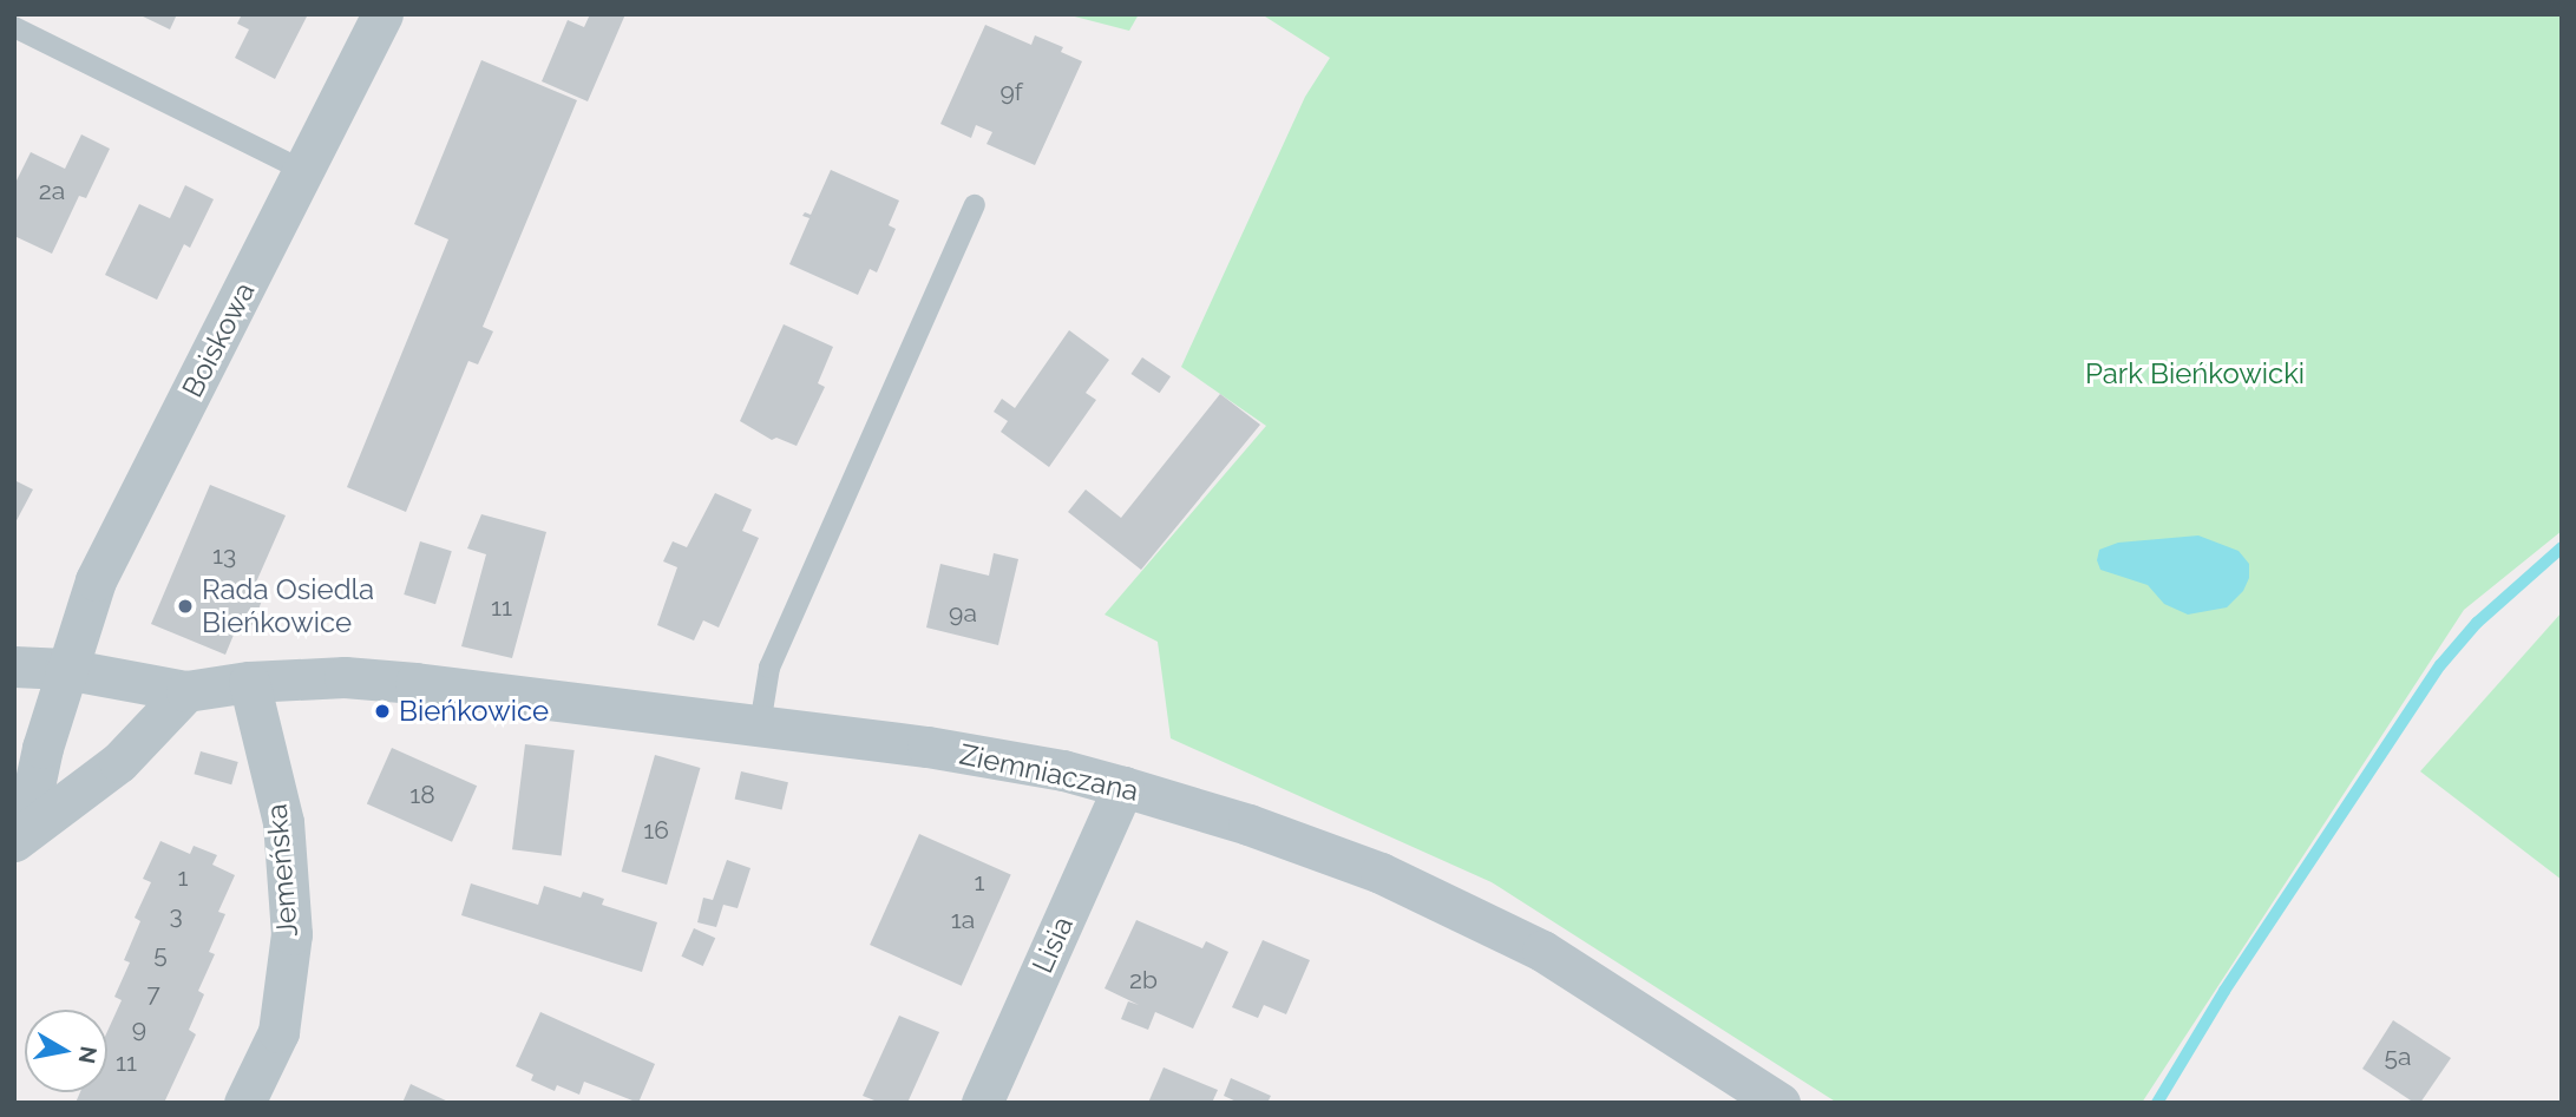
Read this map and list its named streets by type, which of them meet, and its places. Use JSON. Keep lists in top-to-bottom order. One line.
{"streets":{"street":["Boiskowa","Ziemniaczana","Jemeńska","Lisia"]},"crossings":[["Boiskowa","Ziemniaczana"],["Ziemniaczana","Jemeńska"],["Ziemniaczana","Lisia"]],"parks":["Park Bieńkowicki"],"places":["Rada Osiedla Bieńkowice","Bieńkowice"],"house_numbers":["9f","2a","13","11","9a","18","16","1","1","3","1a","5","2b","7","9","5a","11"],"north":"right"}
